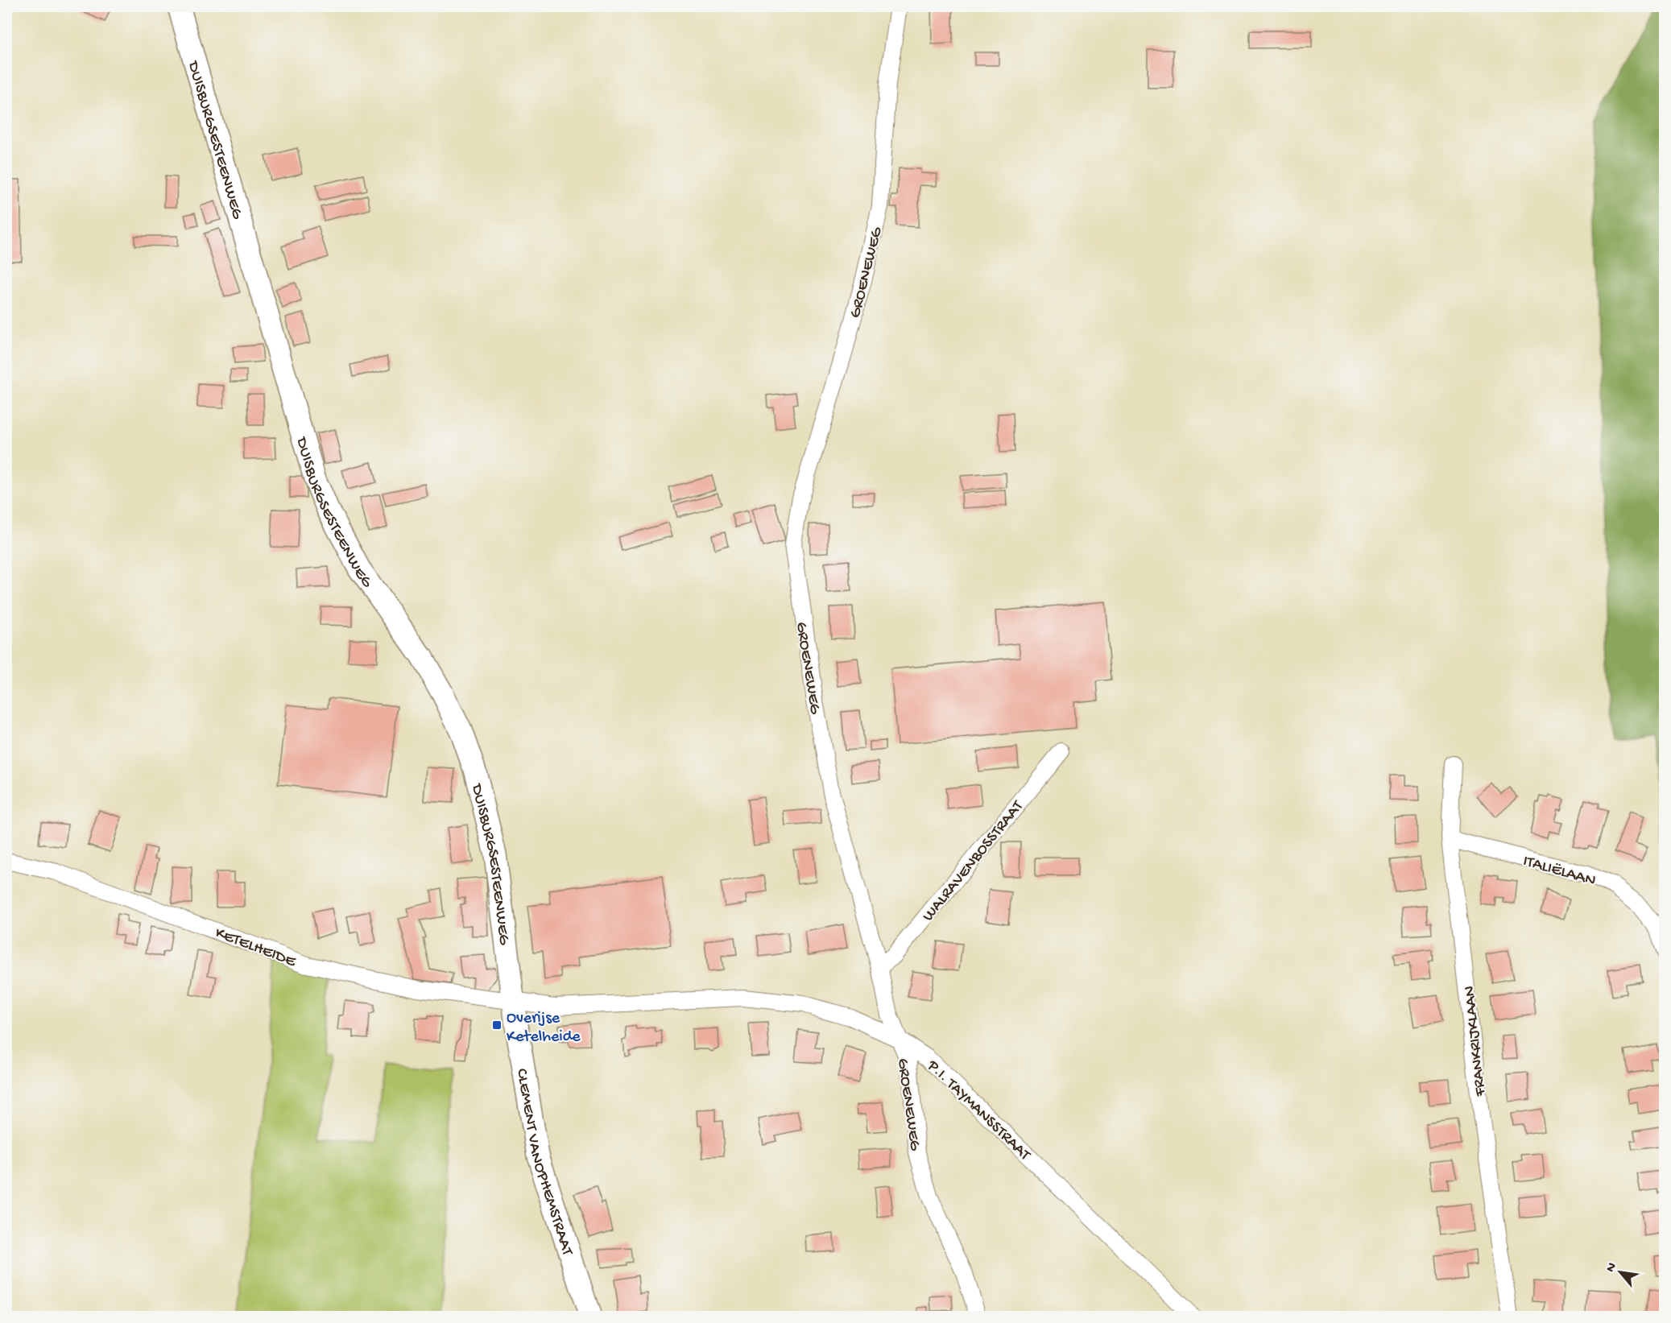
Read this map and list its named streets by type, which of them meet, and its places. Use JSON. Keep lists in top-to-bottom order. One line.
{"streets":{"street":["DUISBURGSESTEENWEG","GROENEWEG","WALRAVENBOSSTRAAT","ITALIËLAAN","KETELHEIDE","FRANKRIJKLAAN","P.I. TAYMANSSTRAAT","CLEMENT VANOPHEMSTRAAT"]},"crossings":[["DUISBURGSESTEENWEG","KETELHEIDE"],["DUISBURGSESTEENWEG","P.I. TAYMANSSTRAAT"],["DUISBURGSESTEENWEG","CLEMENT VANOPHEMSTRAAT"],["GROENEWEG","WALRAVENBOSSTRAAT"],["GROENEWEG","P.I. TAYMANSSTRAAT"],["ITALIËLAAN","FRANKRIJKLAAN"],["KETELHEIDE","P.I. TAYMANSSTRAAT"],["KETELHEIDE","CLEMENT VANOPHEMSTRAAT"],["P.I. TAYMANSSTRAAT","CLEMENT VANOPHEMSTRAAT"]],"places":{"transit":["Overijse Ketelheide"]},"north":"top left"}
